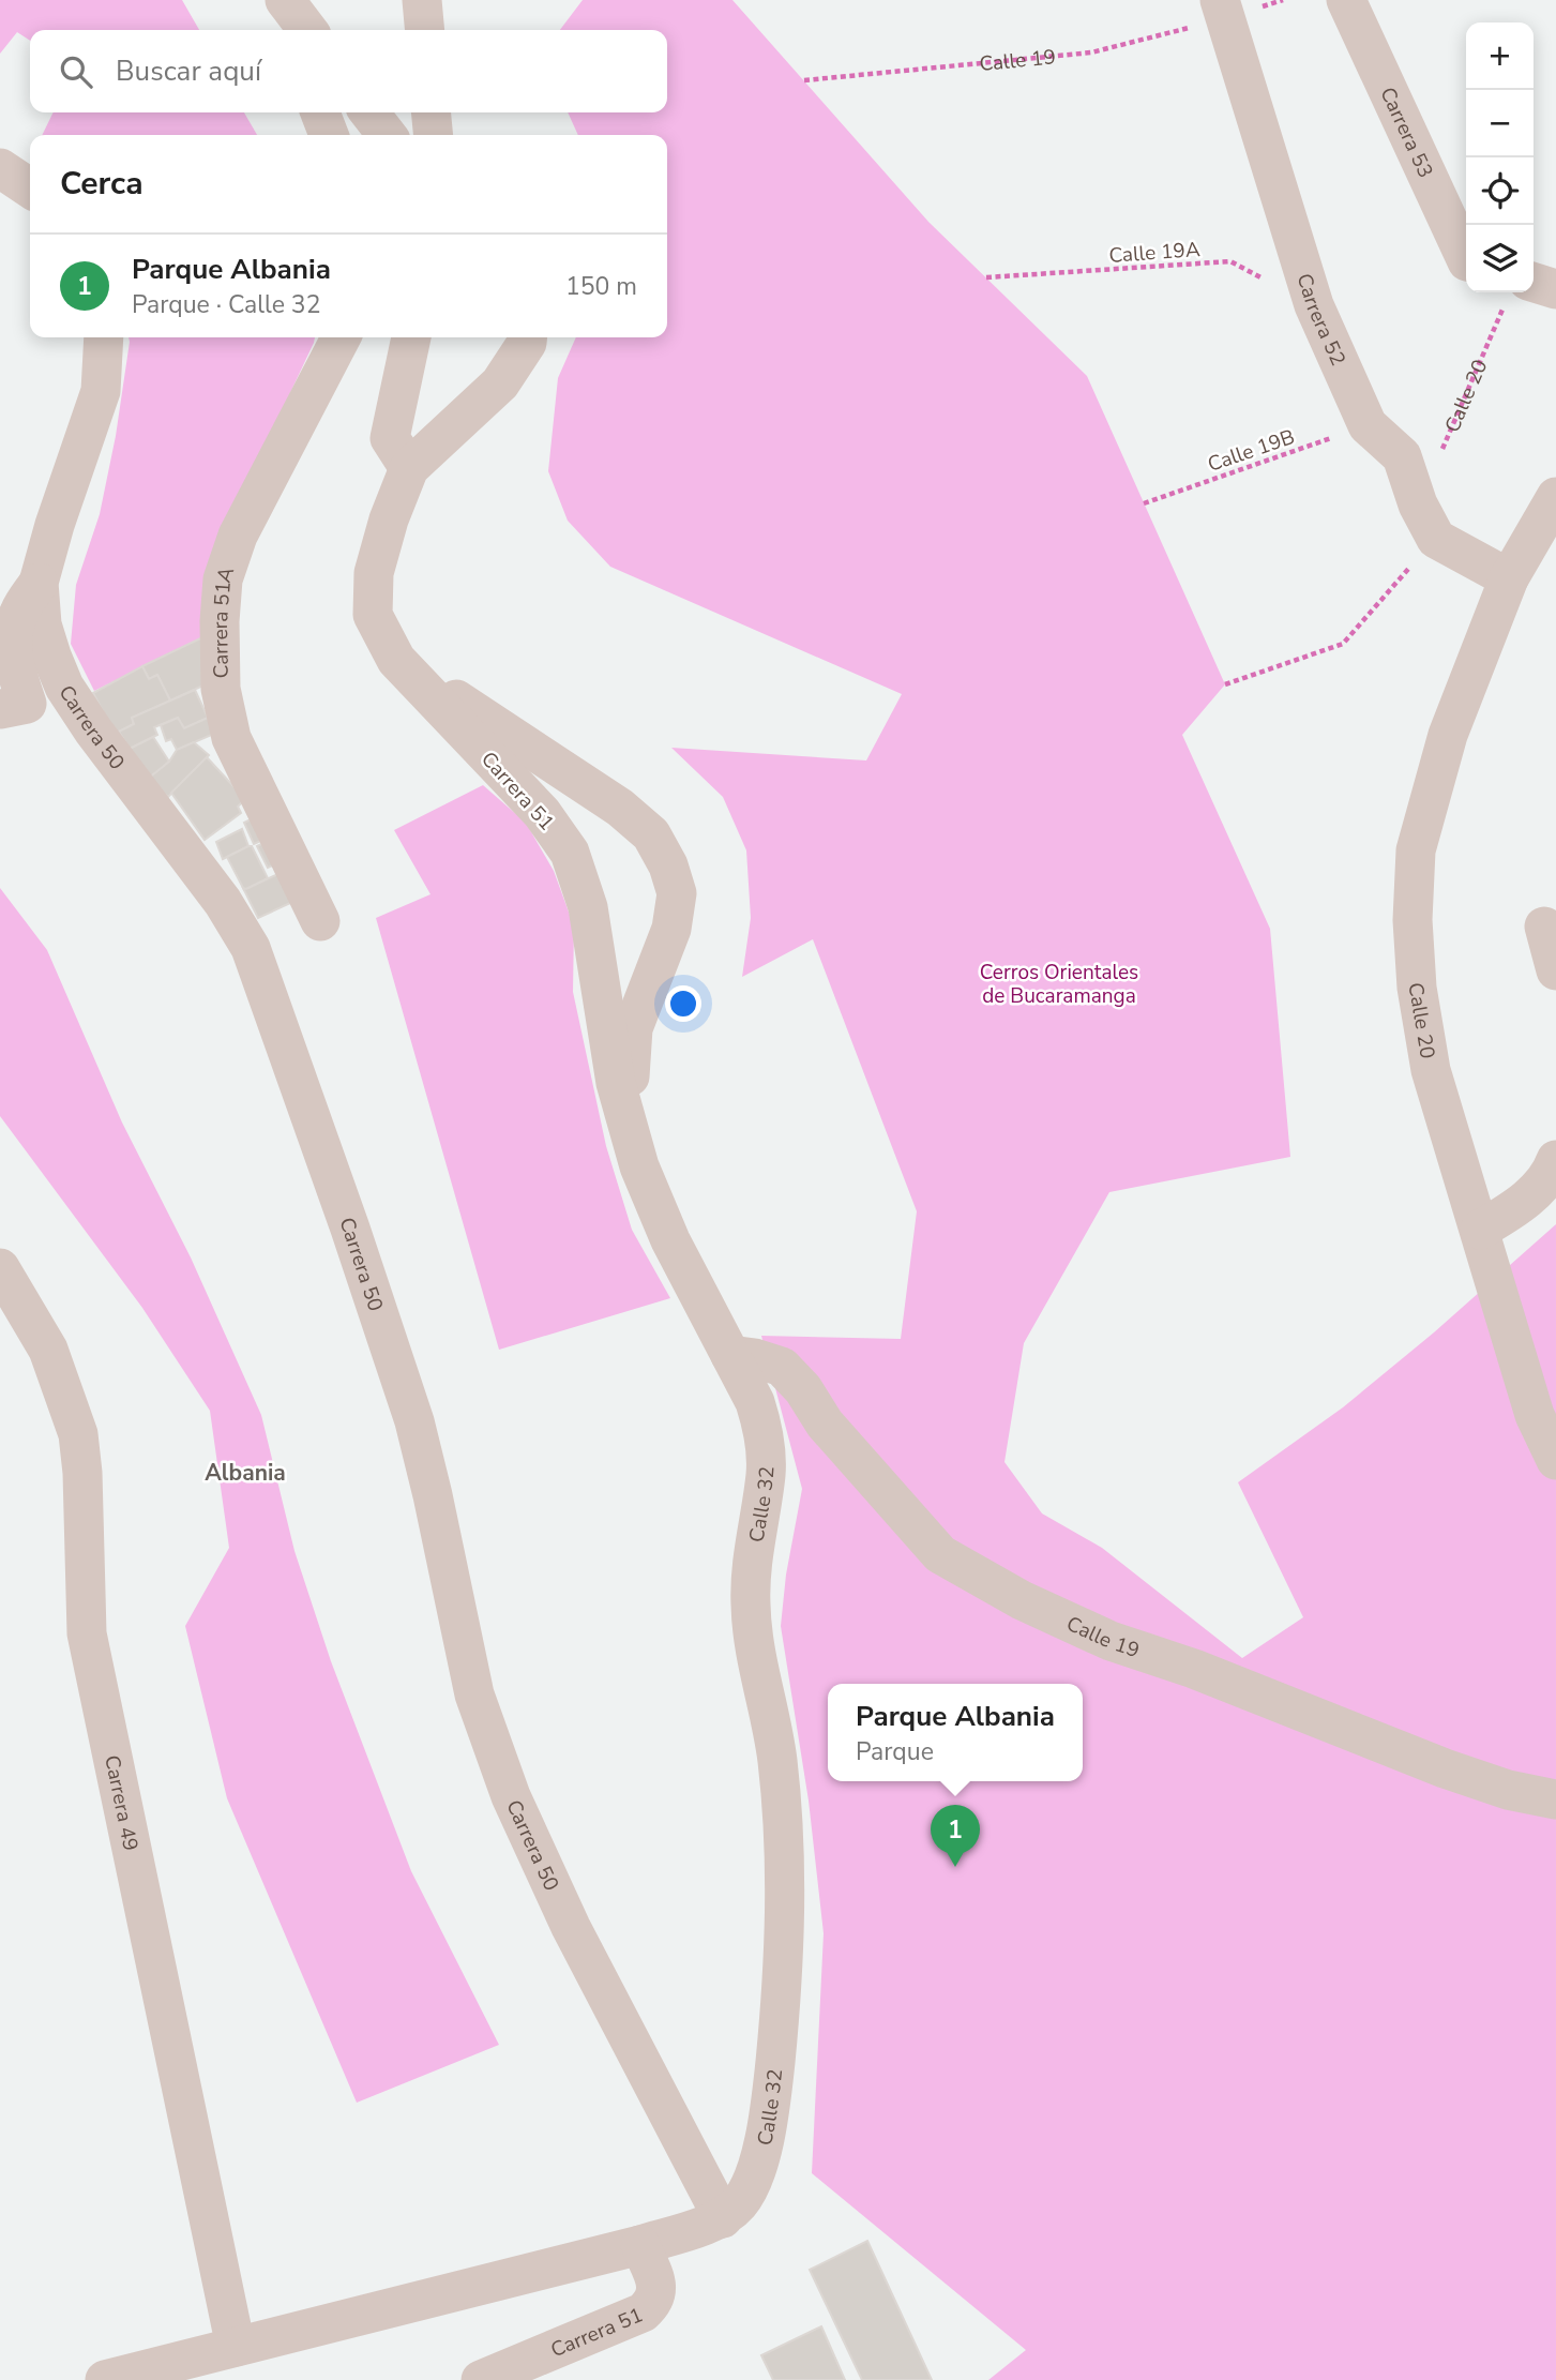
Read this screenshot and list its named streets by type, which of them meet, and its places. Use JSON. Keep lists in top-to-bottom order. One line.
{"streets":{"street":["Calle 19","Carrera 53","Carrera 52","Calle 20","Carrera 51A","Carrera 50","Carrera 51","Calle 32","Carrera 49"],"path":["Calle 19A","Calle 19B"]},"crossings":[["Calle 19","Carrera 52"],["Calle 19","Carrera 51"],["Calle 19","Calle 32"],["Calle 19A","Carrera 52"],["Carrera 52","Calle 20"],["Carrera 52","Calle 19B"],["Carrera 50","Calle 32"],["Carrera 51","Calle 32"]],"districts":["Albania"],"parks":["Cerros Orientales de Bucaramanga"],"page":{"map_buttons":["+","−"],"search":"Buscar aquí","heading":"Cerca","list":[{"mark":"1","name":"Parque Albania","note":"Parque · Calle 32","value":"150 m"}],"popup":["Parque Albania","Parque"],"pins":"1"}}
